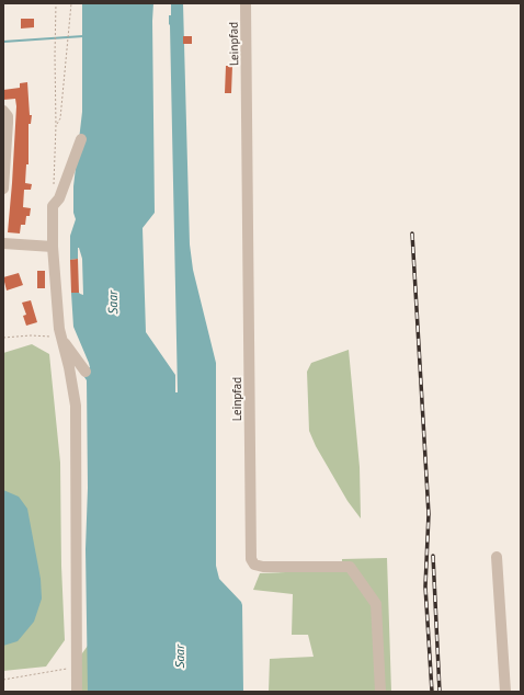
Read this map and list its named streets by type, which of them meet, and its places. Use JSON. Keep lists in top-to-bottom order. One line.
{"streets":{"street":["Leinpfad"]},"water":["Saar"]}
